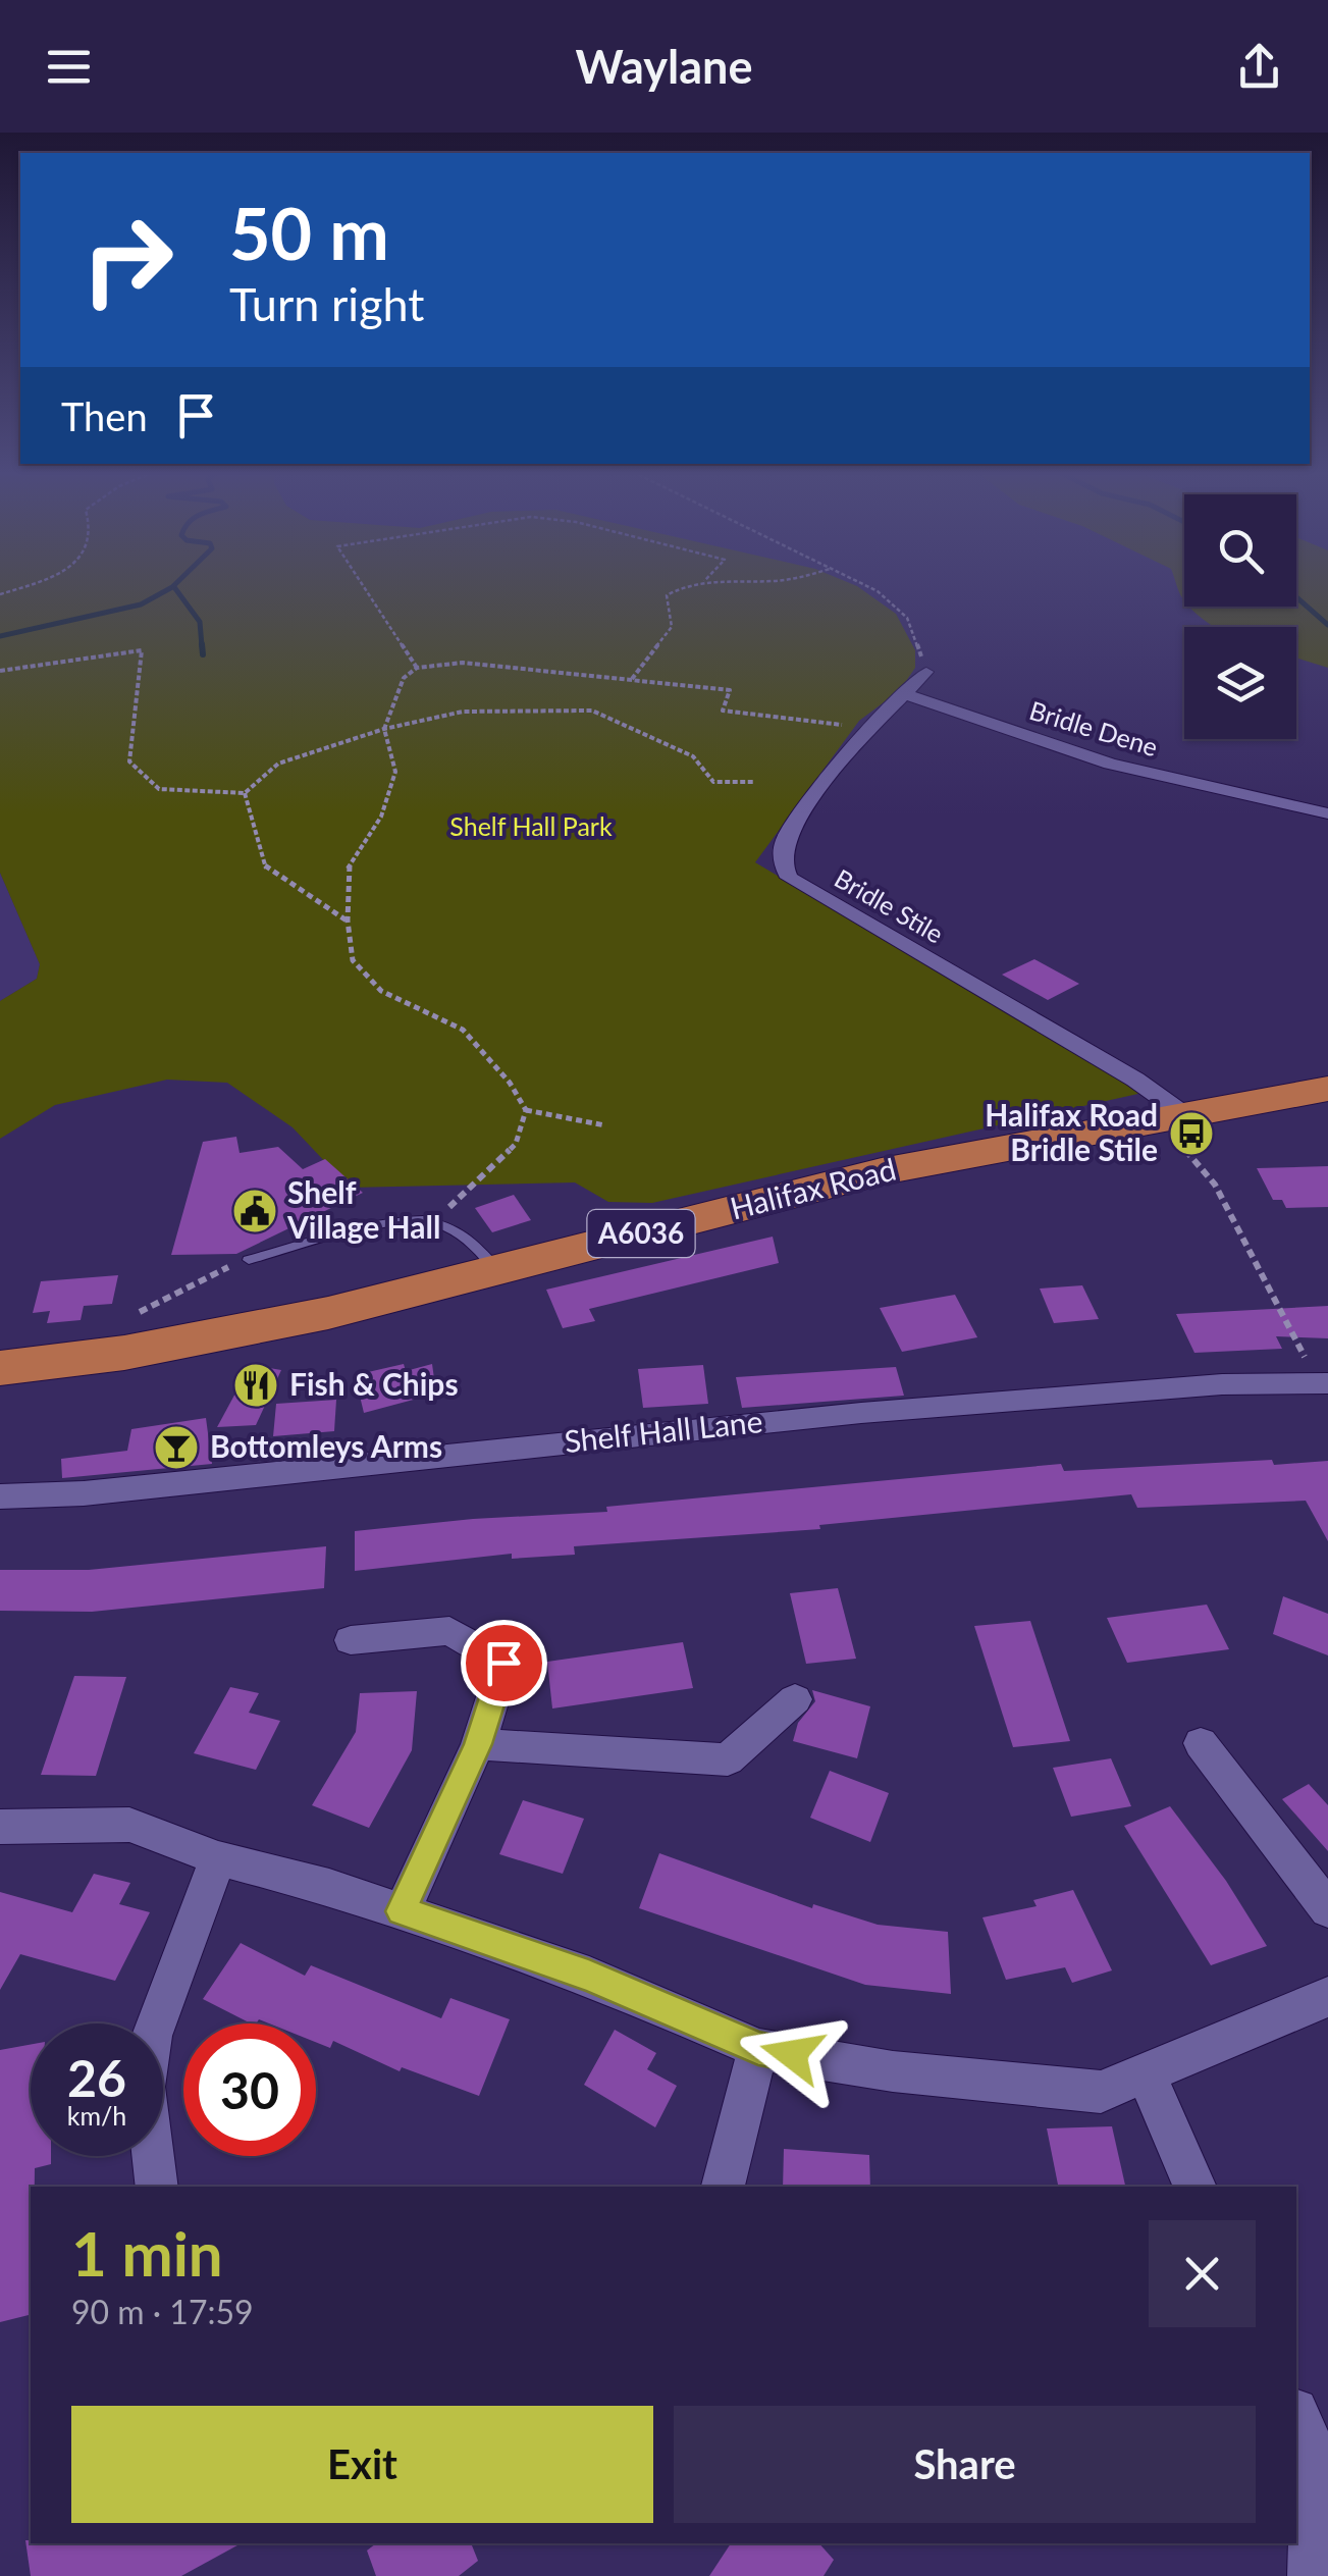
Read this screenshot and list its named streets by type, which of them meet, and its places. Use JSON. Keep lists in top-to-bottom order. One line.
{"streets":{"highway":["Halifax Road","A6036"],"street":["Bridle Dene","Bridle Stile","Shelf Hall Lane"]},"crossings":[["Bridle Dene","Bridle Stile"],["Bridle Stile","Halifax Road"],["Halifax Road","A6036"]],"parks":["Shelf Hall Park"],"places":{"bus stop":["Halifax Road Bridle Stile"],"public building":["Shelf Village Hall"],"restaurant":["Fish & Chips"],"bar":["Bottomleys Arms"]},"page":{"header":"Waylane","turn":["50 m","Turn right"],"then":"Then","speed":"26 km/h","limit":"30","heading":["1 min","90 m · 17:59"],"buttons":["Exit","Share"]}}
